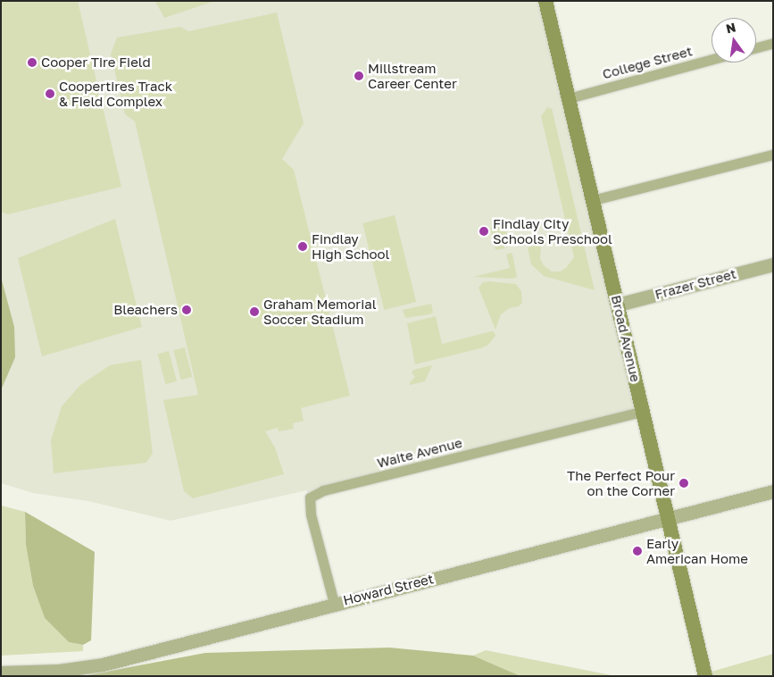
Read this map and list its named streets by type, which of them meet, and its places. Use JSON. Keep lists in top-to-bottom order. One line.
{"streets":{"main road":["Broad Avenue"],"street":["College Street","Frazer Street","Waite Avenue","Howard Street"]},"crossings":[["College Street","Broad Avenue"],["Frazer Street","Broad Avenue"],["Broad Avenue","Waite Avenue"],["Broad Avenue","Howard Street"],["Waite Avenue","Howard Street"]],"places":["Cooper Tire Field","Millstream Career Center","Coopertires Track & Field Complex","Findlay City Schools Preschool","Findlay High School","Bleachers","Graham Memorial Soccer Stadium","The Perfect Pour on the Corner","Early American Home"],"north":"top"}
